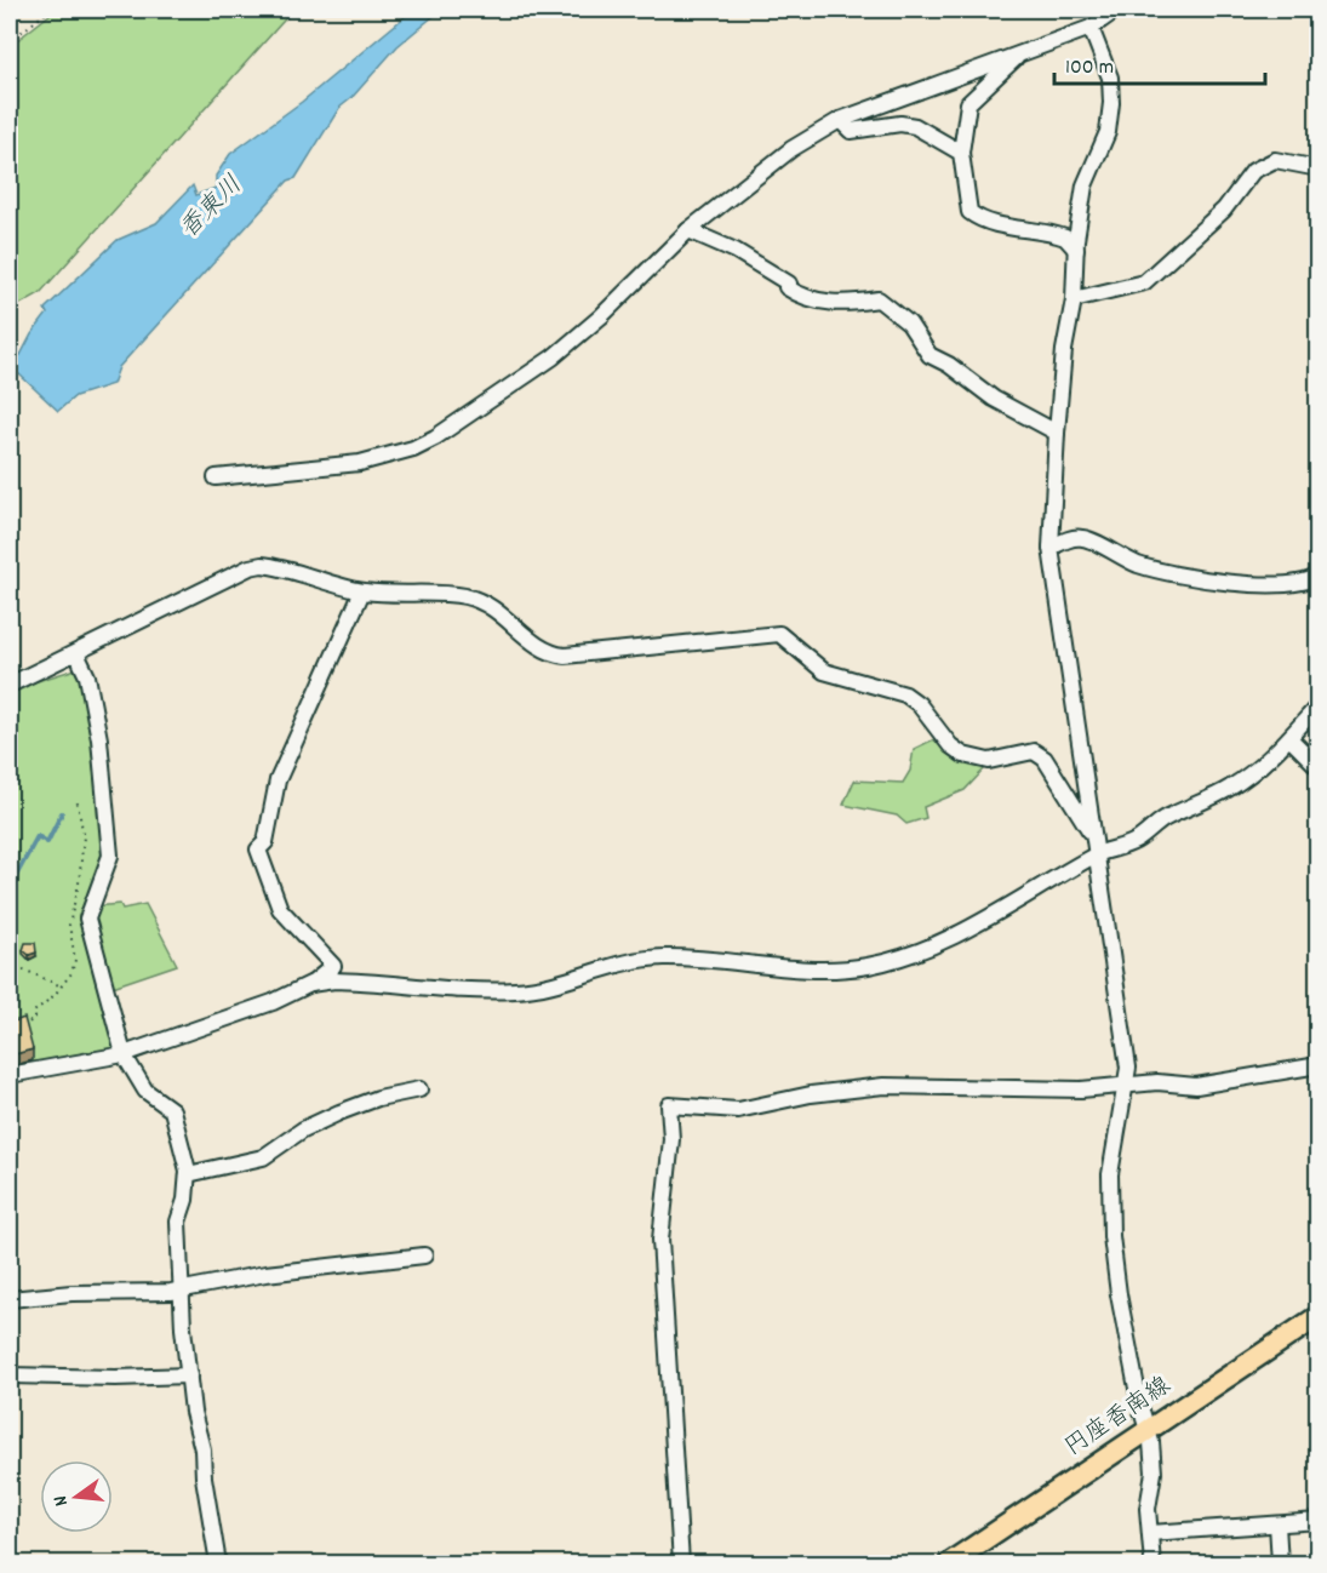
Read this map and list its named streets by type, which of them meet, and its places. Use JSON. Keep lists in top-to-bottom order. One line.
{"streets":{"main road":["円座香南線"]},"water":["香東川"],"scale_bar":"100 m","north":"left"}
